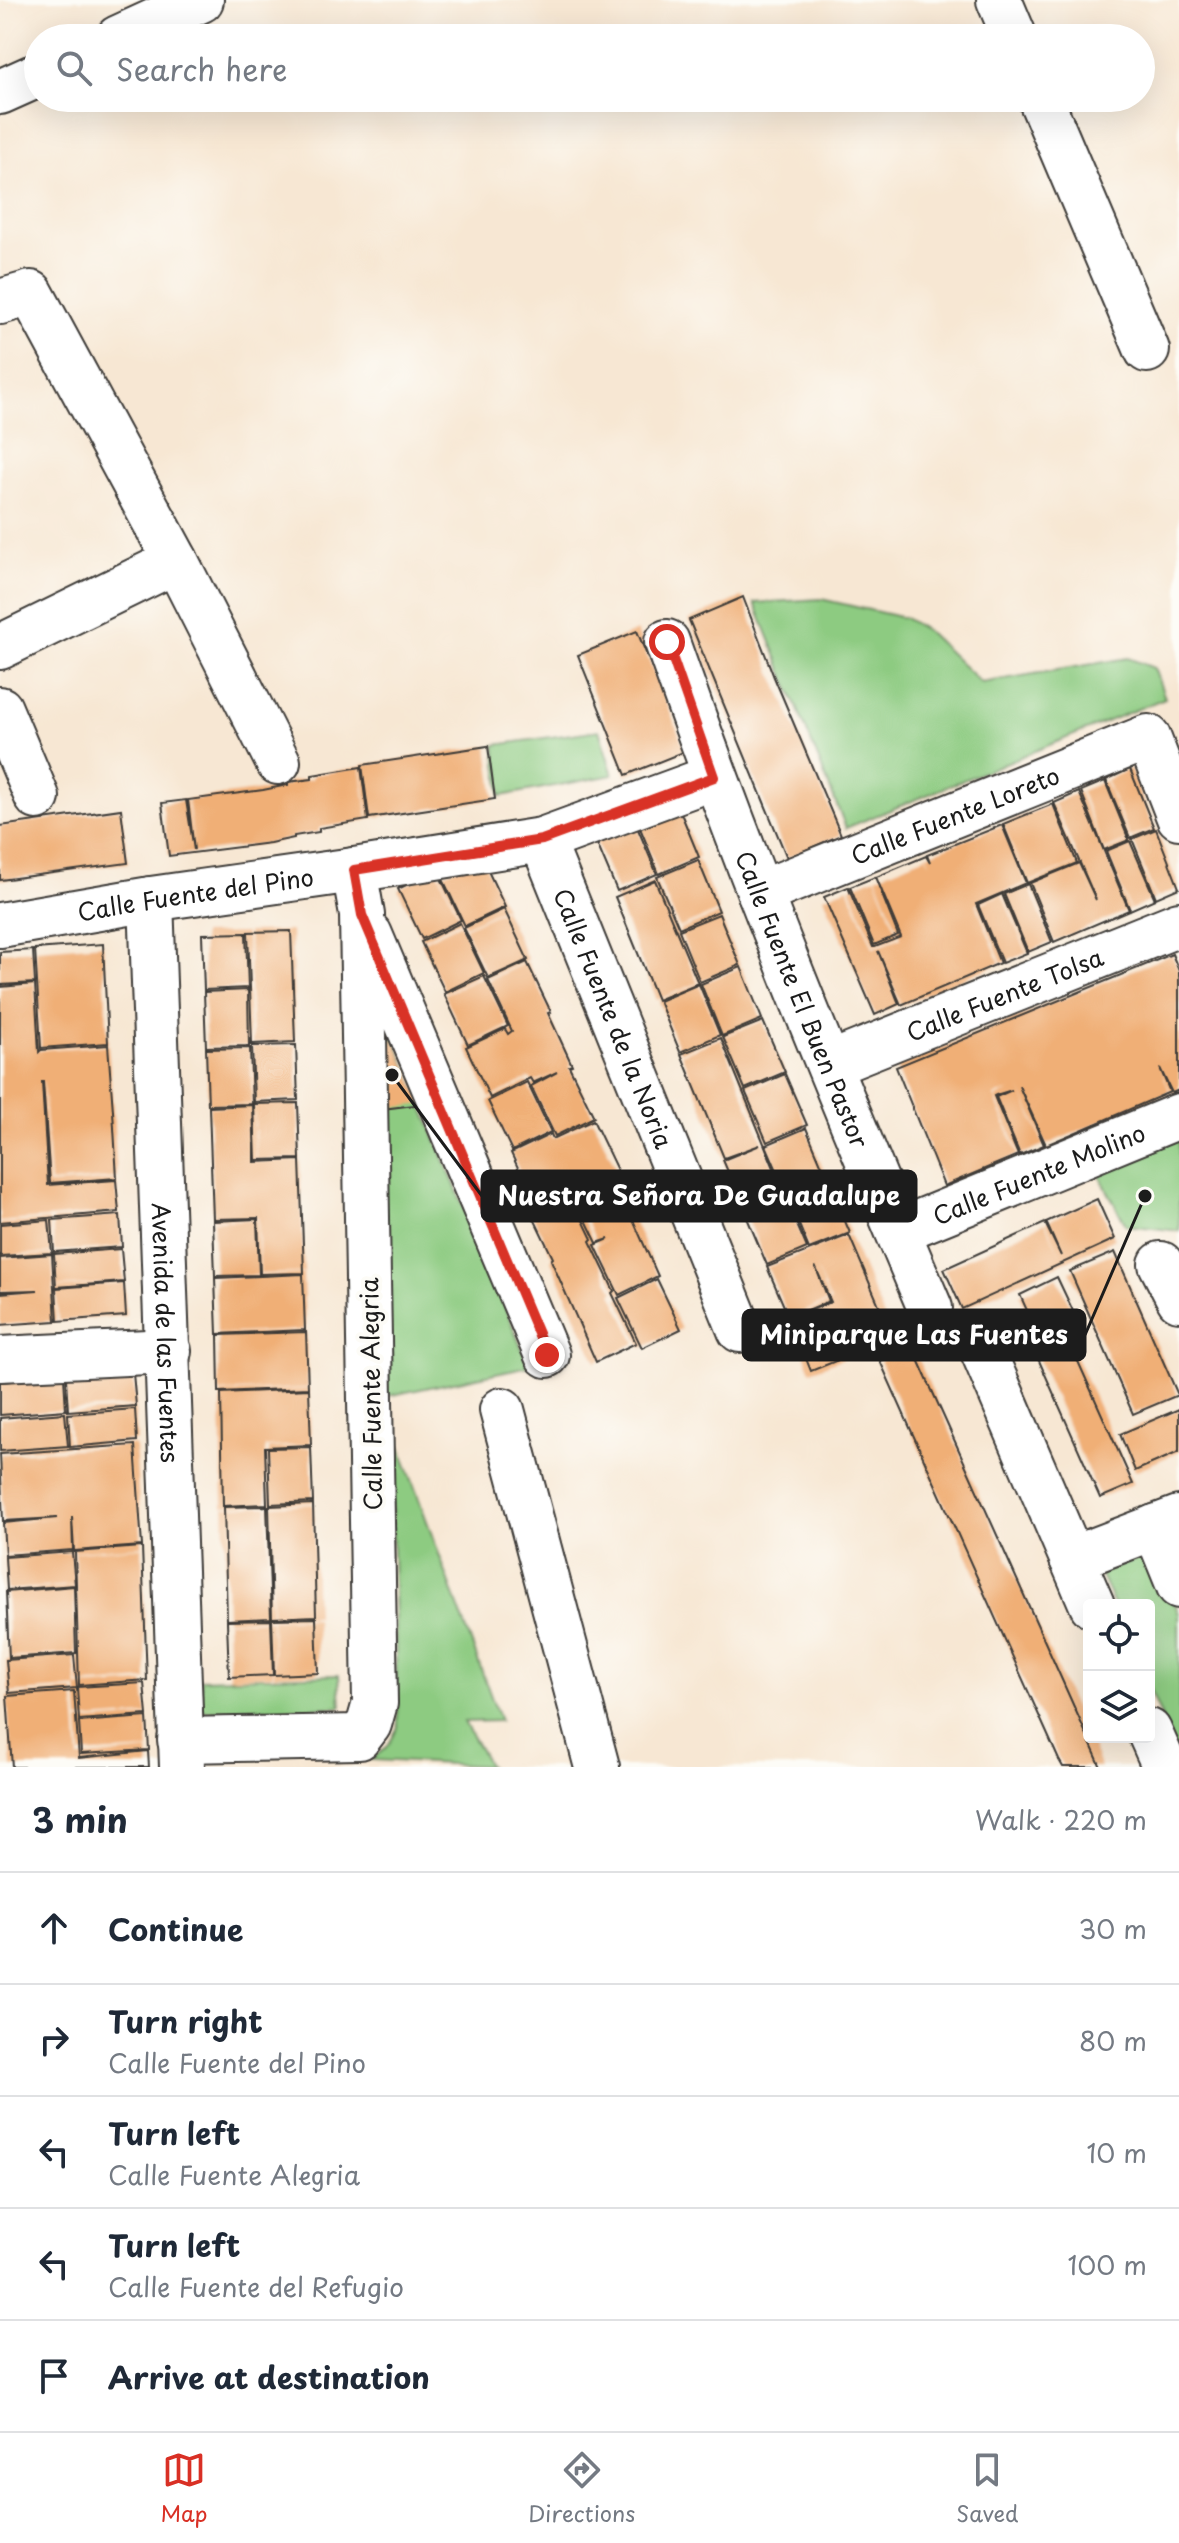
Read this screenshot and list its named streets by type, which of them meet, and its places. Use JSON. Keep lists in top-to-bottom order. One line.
{"streets":{"street":["Calle Fuente Loreto","Calle Fuente del Pino","Calle Fuente Tolsa","Calle Fuente El Buen Pastor","Calle Fuente de la Noria","Calle Fuente Molino","Avenida de las Fuentes","Calle Fuente Alegria"]},"crossings":[["Calle Fuente Loreto","Calle Fuente El Buen Pastor"],["Calle Fuente del Pino","Calle Fuente El Buen Pastor"],["Calle Fuente del Pino","Calle Fuente de la Noria"],["Calle Fuente del Pino","Avenida de las Fuentes"],["Calle Fuente del Pino","Calle Fuente Alegria"],["Calle Fuente Tolsa","Calle Fuente El Buen Pastor"],["Calle Fuente El Buen Pastor","Calle Fuente Molino"],["Avenida de las Fuentes","Calle Fuente Alegria"]],"places":["Nuestra Señora De Guadalupe","Miniparque Las Fuentes"],"page":{"search":"Search here","heading":["3 min","Walk · 220 m"],"list":[["Continue","30 m"],["Turn right","Calle Fuente del Pino","80 m"],["Turn left","Calle Fuente Alegria","10 m"],["Turn left","Calle Fuente del Refugio","100 m"],"Arrive at destination"],"nav":["Map","Directions","Saved"]}}
